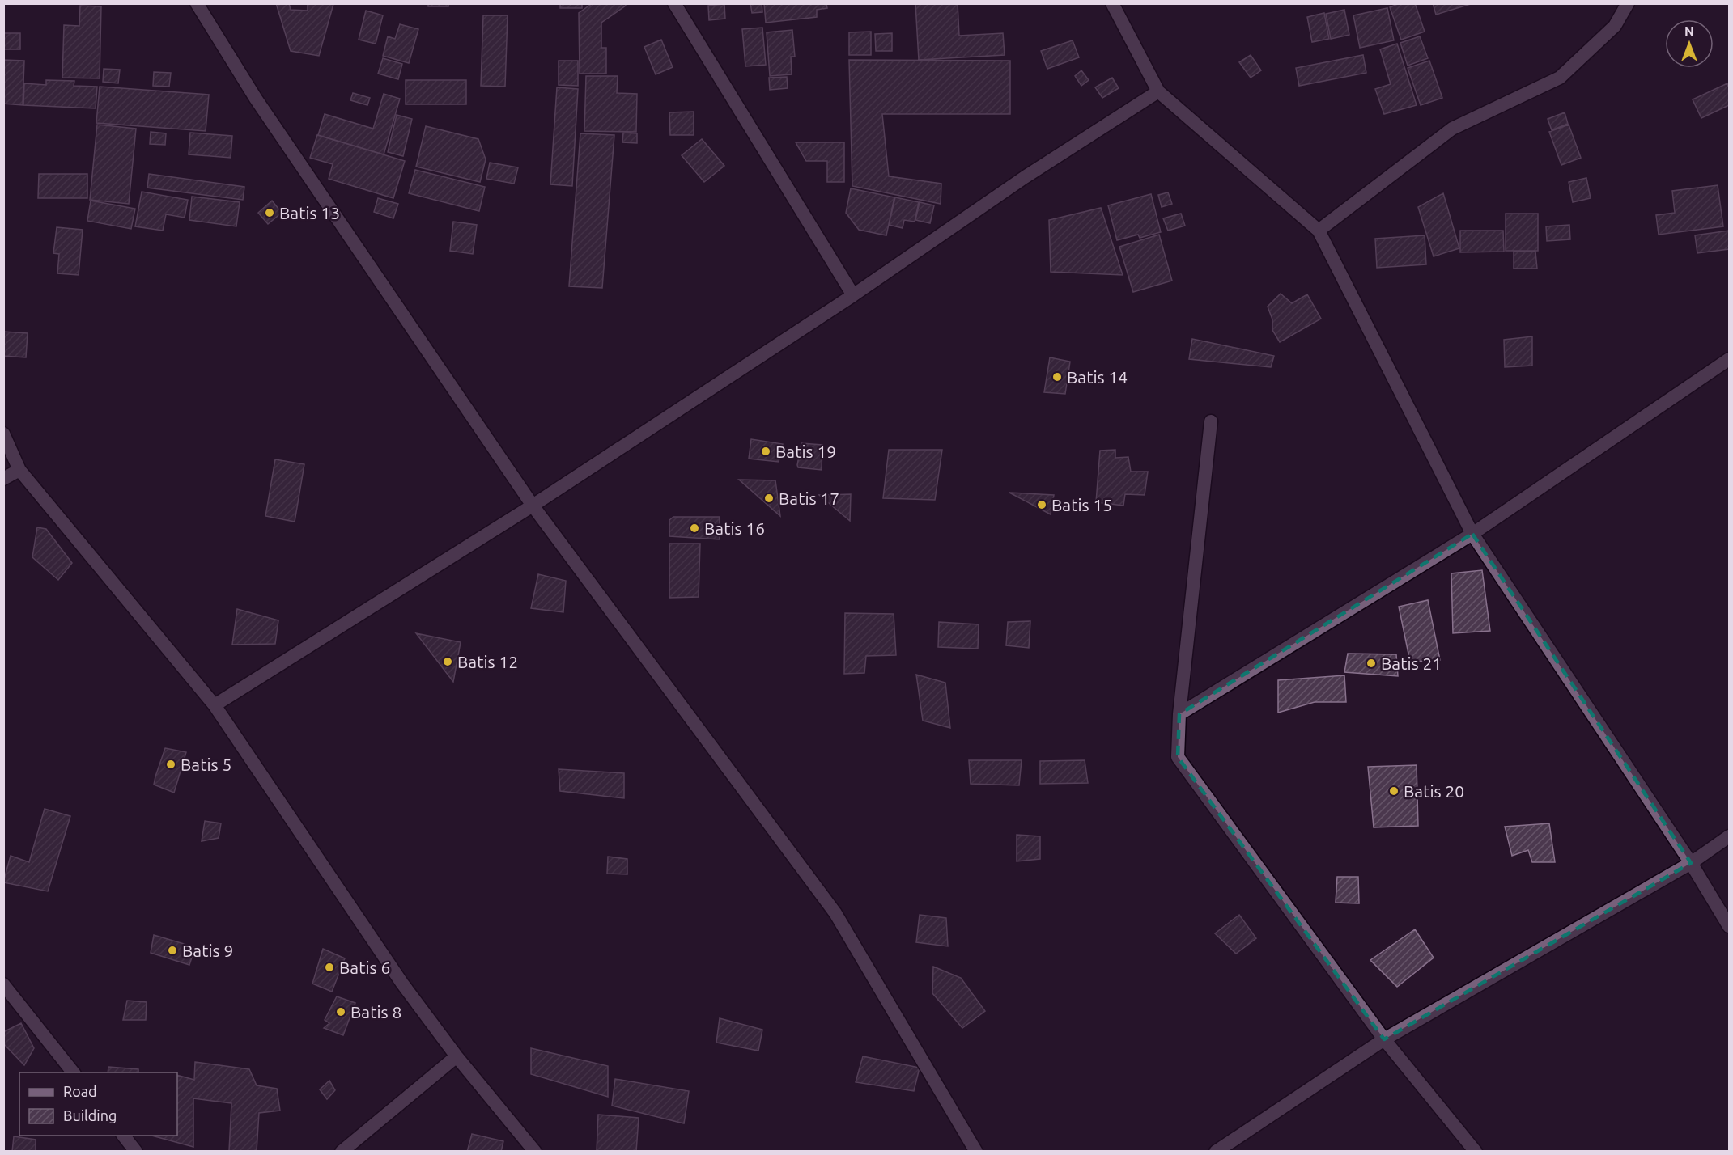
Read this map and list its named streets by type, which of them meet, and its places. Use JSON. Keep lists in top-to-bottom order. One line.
{"places":["Batis 13","Batis 14","Batis 19","Batis 17","Batis 15","Batis 16","Batis 12","Batis 21","Batis 5","Batis 20","Batis 9","Batis 6","Batis 8"],"legend":["Road","Building"],"north":"top"}
